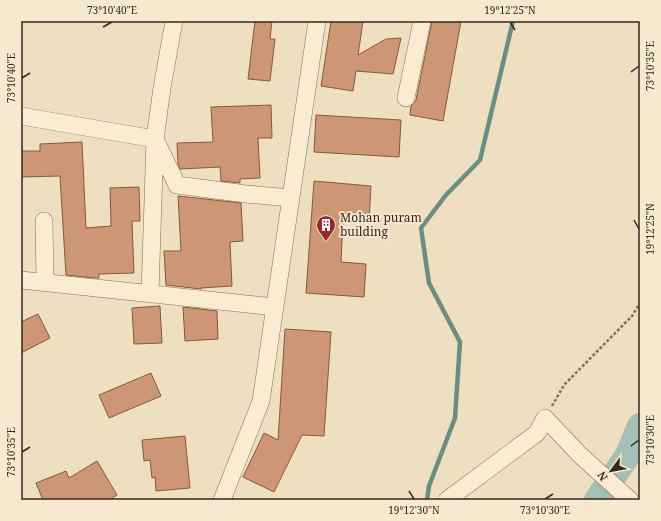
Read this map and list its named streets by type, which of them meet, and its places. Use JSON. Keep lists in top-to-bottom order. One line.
{"places":{"building":["Mohan puram building"]},"north":"bottom left","coordinates":["73°10'40\"E","19°12'25\"N","73°10'35\"E","73°10'30\"E","19°12'30\"N"]}
